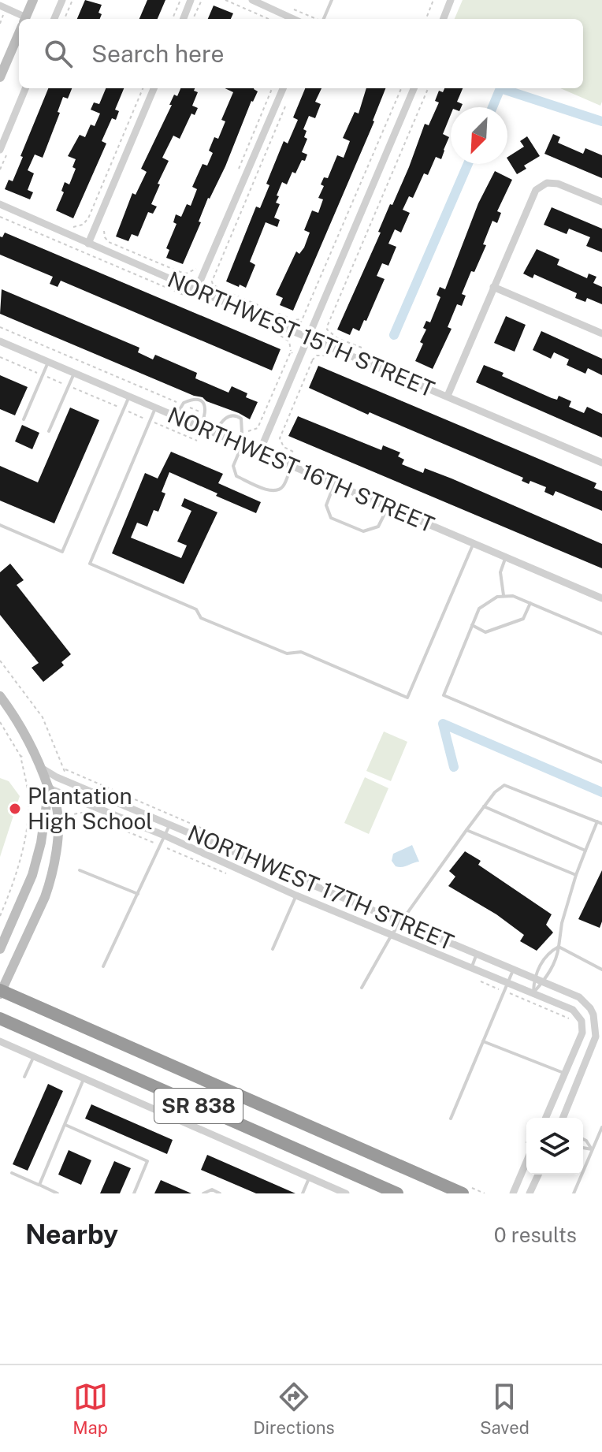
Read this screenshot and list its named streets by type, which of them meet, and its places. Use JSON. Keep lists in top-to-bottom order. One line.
{"streets":{"highway":["SR 838"],"street":["NORTHWEST 15TH STREET","NORTHWEST 16TH STREET","NORTHWEST 17TH STREET"]},"places":["Plantation High School"],"north":"bottom left","page":{"search":"Search here","heading":["Nearby","0 results"],"nav":["Map","Directions","Saved"]}}
